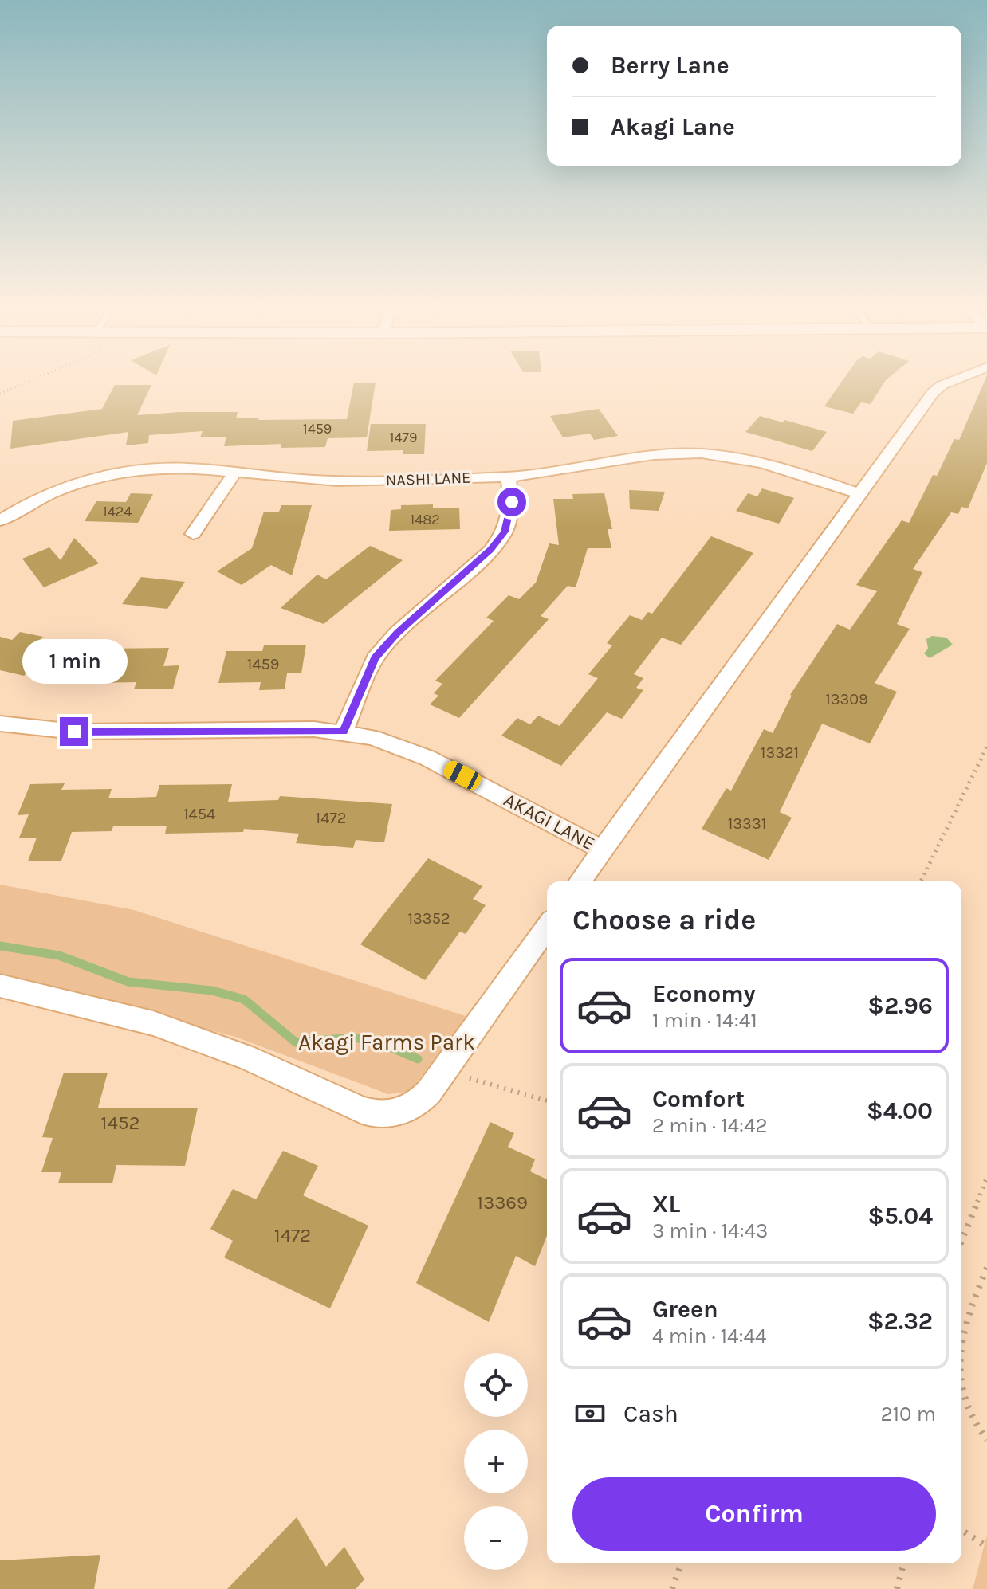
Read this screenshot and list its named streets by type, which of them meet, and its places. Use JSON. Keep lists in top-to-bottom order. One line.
{"streets":{"street":["NASHI LANE","AKAGI LANE"]},"crossings":[["NASHI LANE","AKAGI LANE"]],"parks":["Akagi Farms Park"],"house_numbers":["1459","1479","1424","1482","1459","13309","13321","1454","1472","13331","13352","1452","13369","1472"],"page":{"banner":["Berry Lane","Akagi Lane"],"bubble":"1 min","heading":"Choose a ride","list":[{"name":"Economy","note":"1 min · 14:41","value":"$2.96"},{"name":"Comfort","note":"2 min · 14:42","value":"$4.00"},{"name":"XL","note":"3 min · 14:43","value":"$5.04"},{"name":"Green","note":"4 min · 14:44","value":"$2.32"}],"map_buttons":["+","−"],"pay":["Cash","210 m"],"buttons":"Confirm"}}
